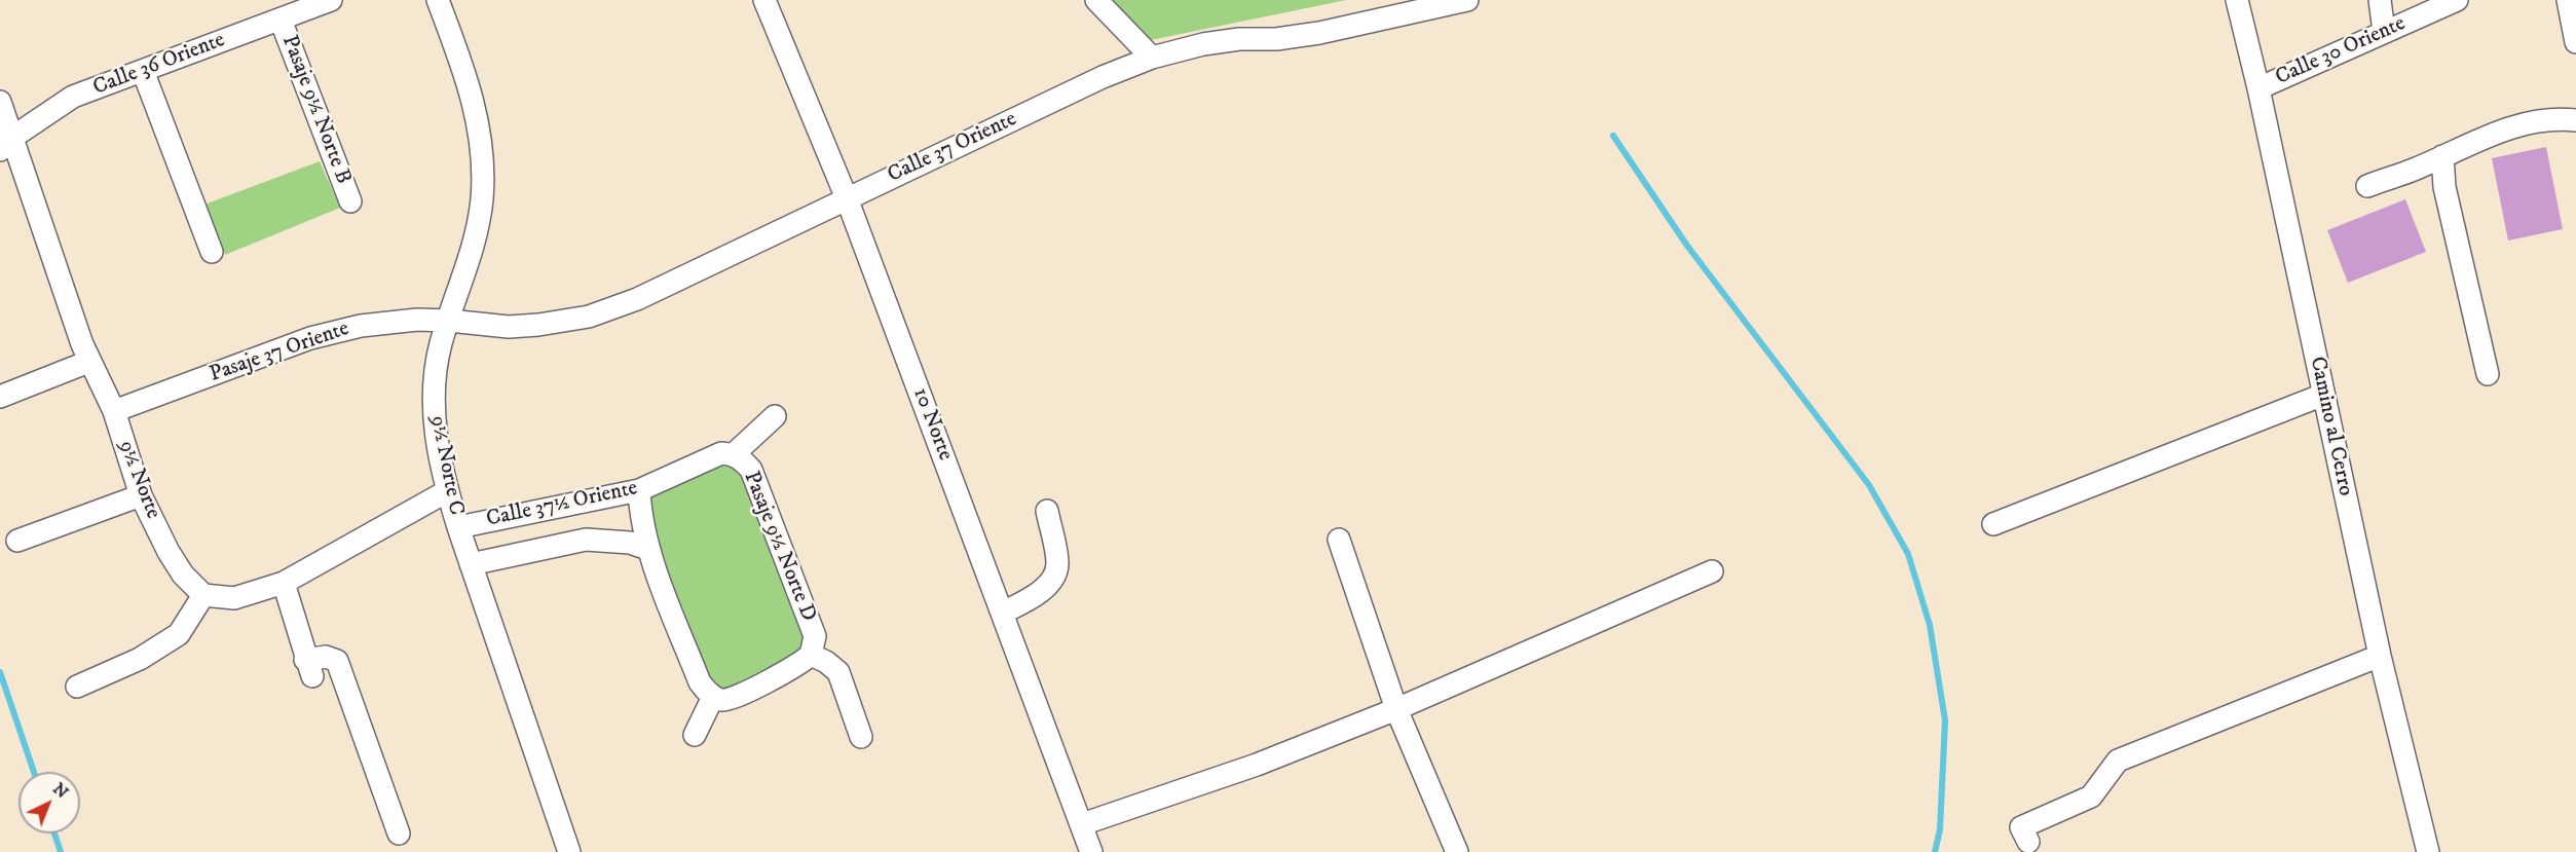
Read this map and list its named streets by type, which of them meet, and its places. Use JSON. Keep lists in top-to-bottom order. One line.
{"streets":{"street":["Calle 30 Oriente","Calle 36 Oriente","Pasaje 9½ Norte B","Calle 37 Oriente","Pasaje 37 Oriente","10 Norte","Camino al Cerro","9½ Norte C","9½ Norte","Calle 37½ Oriente","Pasaje 9½ Norte D"]},"crossings":[["Calle 30 Oriente","Camino al Cerro"],["Calle 36 Oriente","Pasaje 9½ Norte B"],["Calle 36 Oriente","9½ Norte"],["Calle 37 Oriente","Pasaje 37 Oriente"],["Calle 37 Oriente","10 Norte"],["Calle 37 Oriente","9½ Norte C"],["Pasaje 37 Oriente","9½ Norte C"],["Pasaje 37 Oriente","9½ Norte"],["9½ Norte C","Calle 37½ Oriente"],["Calle 37½ Oriente","Pasaje 9½ Norte D"]],"north":"top right"}
